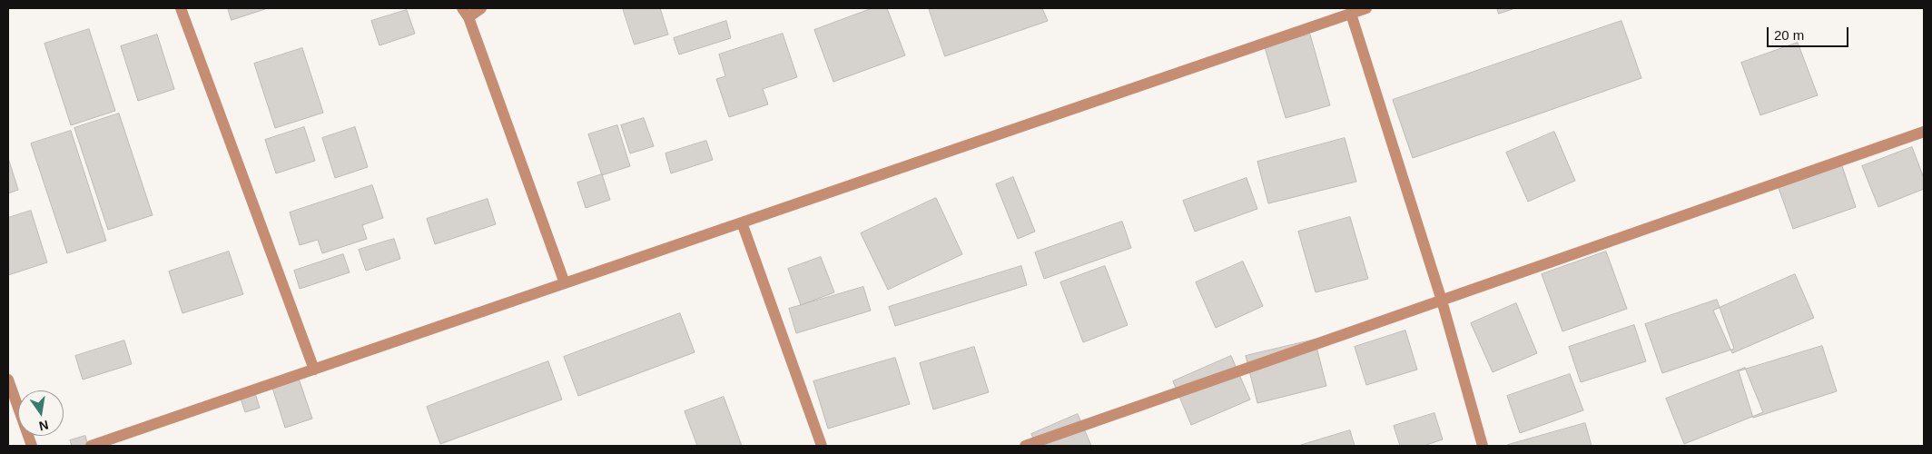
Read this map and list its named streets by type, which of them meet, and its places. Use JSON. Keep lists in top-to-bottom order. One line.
{"scale_bar":"20 m","north":"bottom"}
